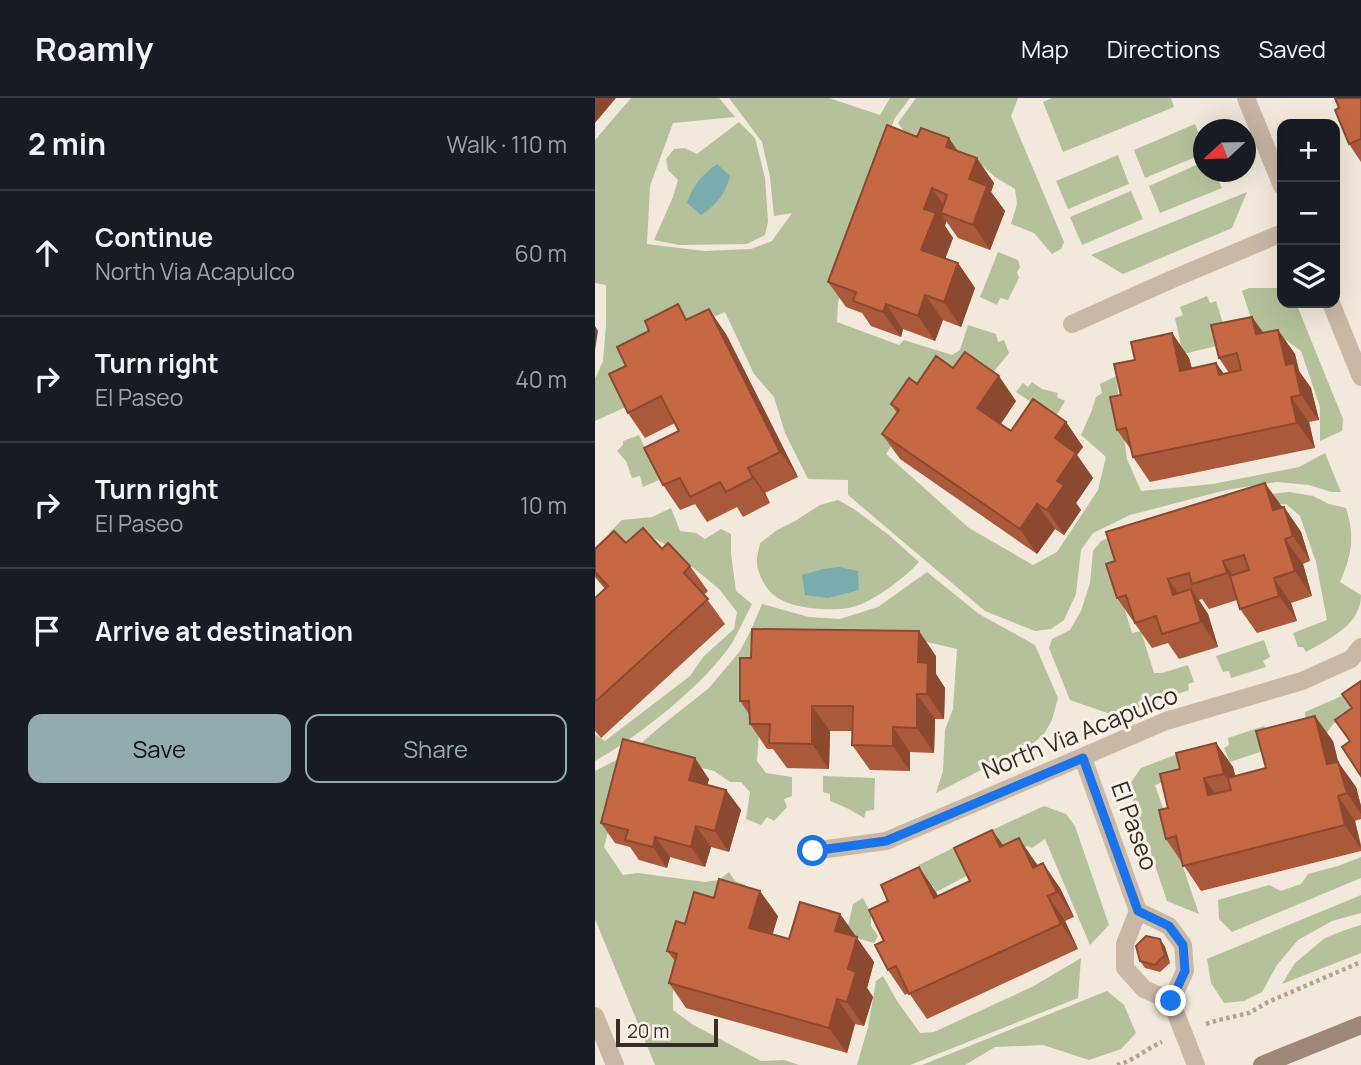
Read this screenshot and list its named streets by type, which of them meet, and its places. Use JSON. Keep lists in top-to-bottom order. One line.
{"streets":{"street":["North Via Acapulco","El Paseo"]},"crossings":[["North Via Acapulco","El Paseo"]],"scale_bar":"20 m","north":"left","page":{"header":"Roamly","nav":["Map","Directions","Saved"],"heading":["2 min","Walk · 110 m"],"map_buttons":["+","−"],"list":[["Continue","North Via Acapulco","60 m"],["Turn right","El Paseo","40 m"],["Turn right","El Paseo","10 m"],"Arrive at destination"],"buttons":["Save","Share"],"scale":"20 m"}}
